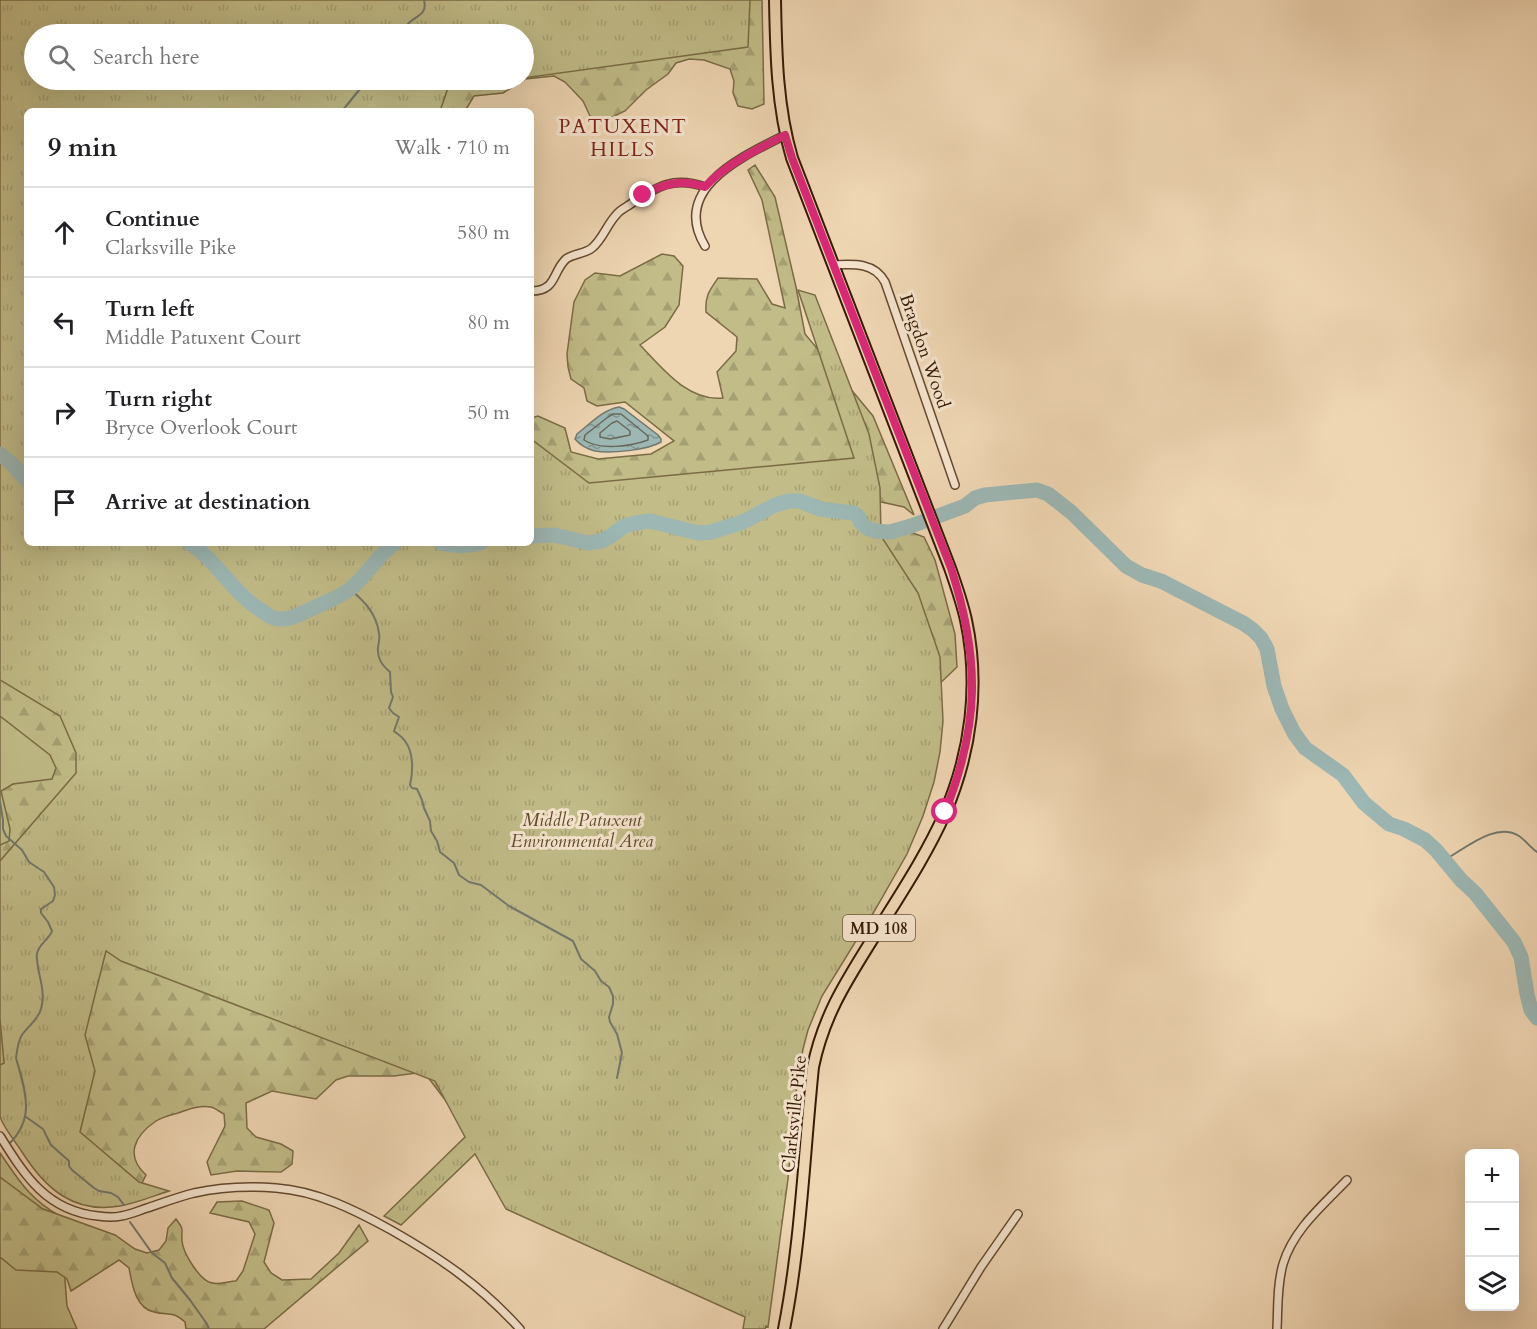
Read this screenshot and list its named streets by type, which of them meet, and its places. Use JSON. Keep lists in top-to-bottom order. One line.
{"streets":{"main road":["MD 108","Clarksville Pike"],"street":["Bragdon Wood"]},"crossings":[["Bragdon Wood","Clarksville Pike"]],"districts":["PATUXENT HILLS"],"parks":["Middle Patuxent Environmental Area"],"page":{"search":"Search here","heading":["9 min","Walk · 710 m"],"list":[["Continue","Clarksville Pike","580 m"],["Turn left","Middle Patuxent Court","80 m"],["Turn right","Bryce Overlook Court","50 m"],"Arrive at destination"],"map_buttons":["+","−"]}}
